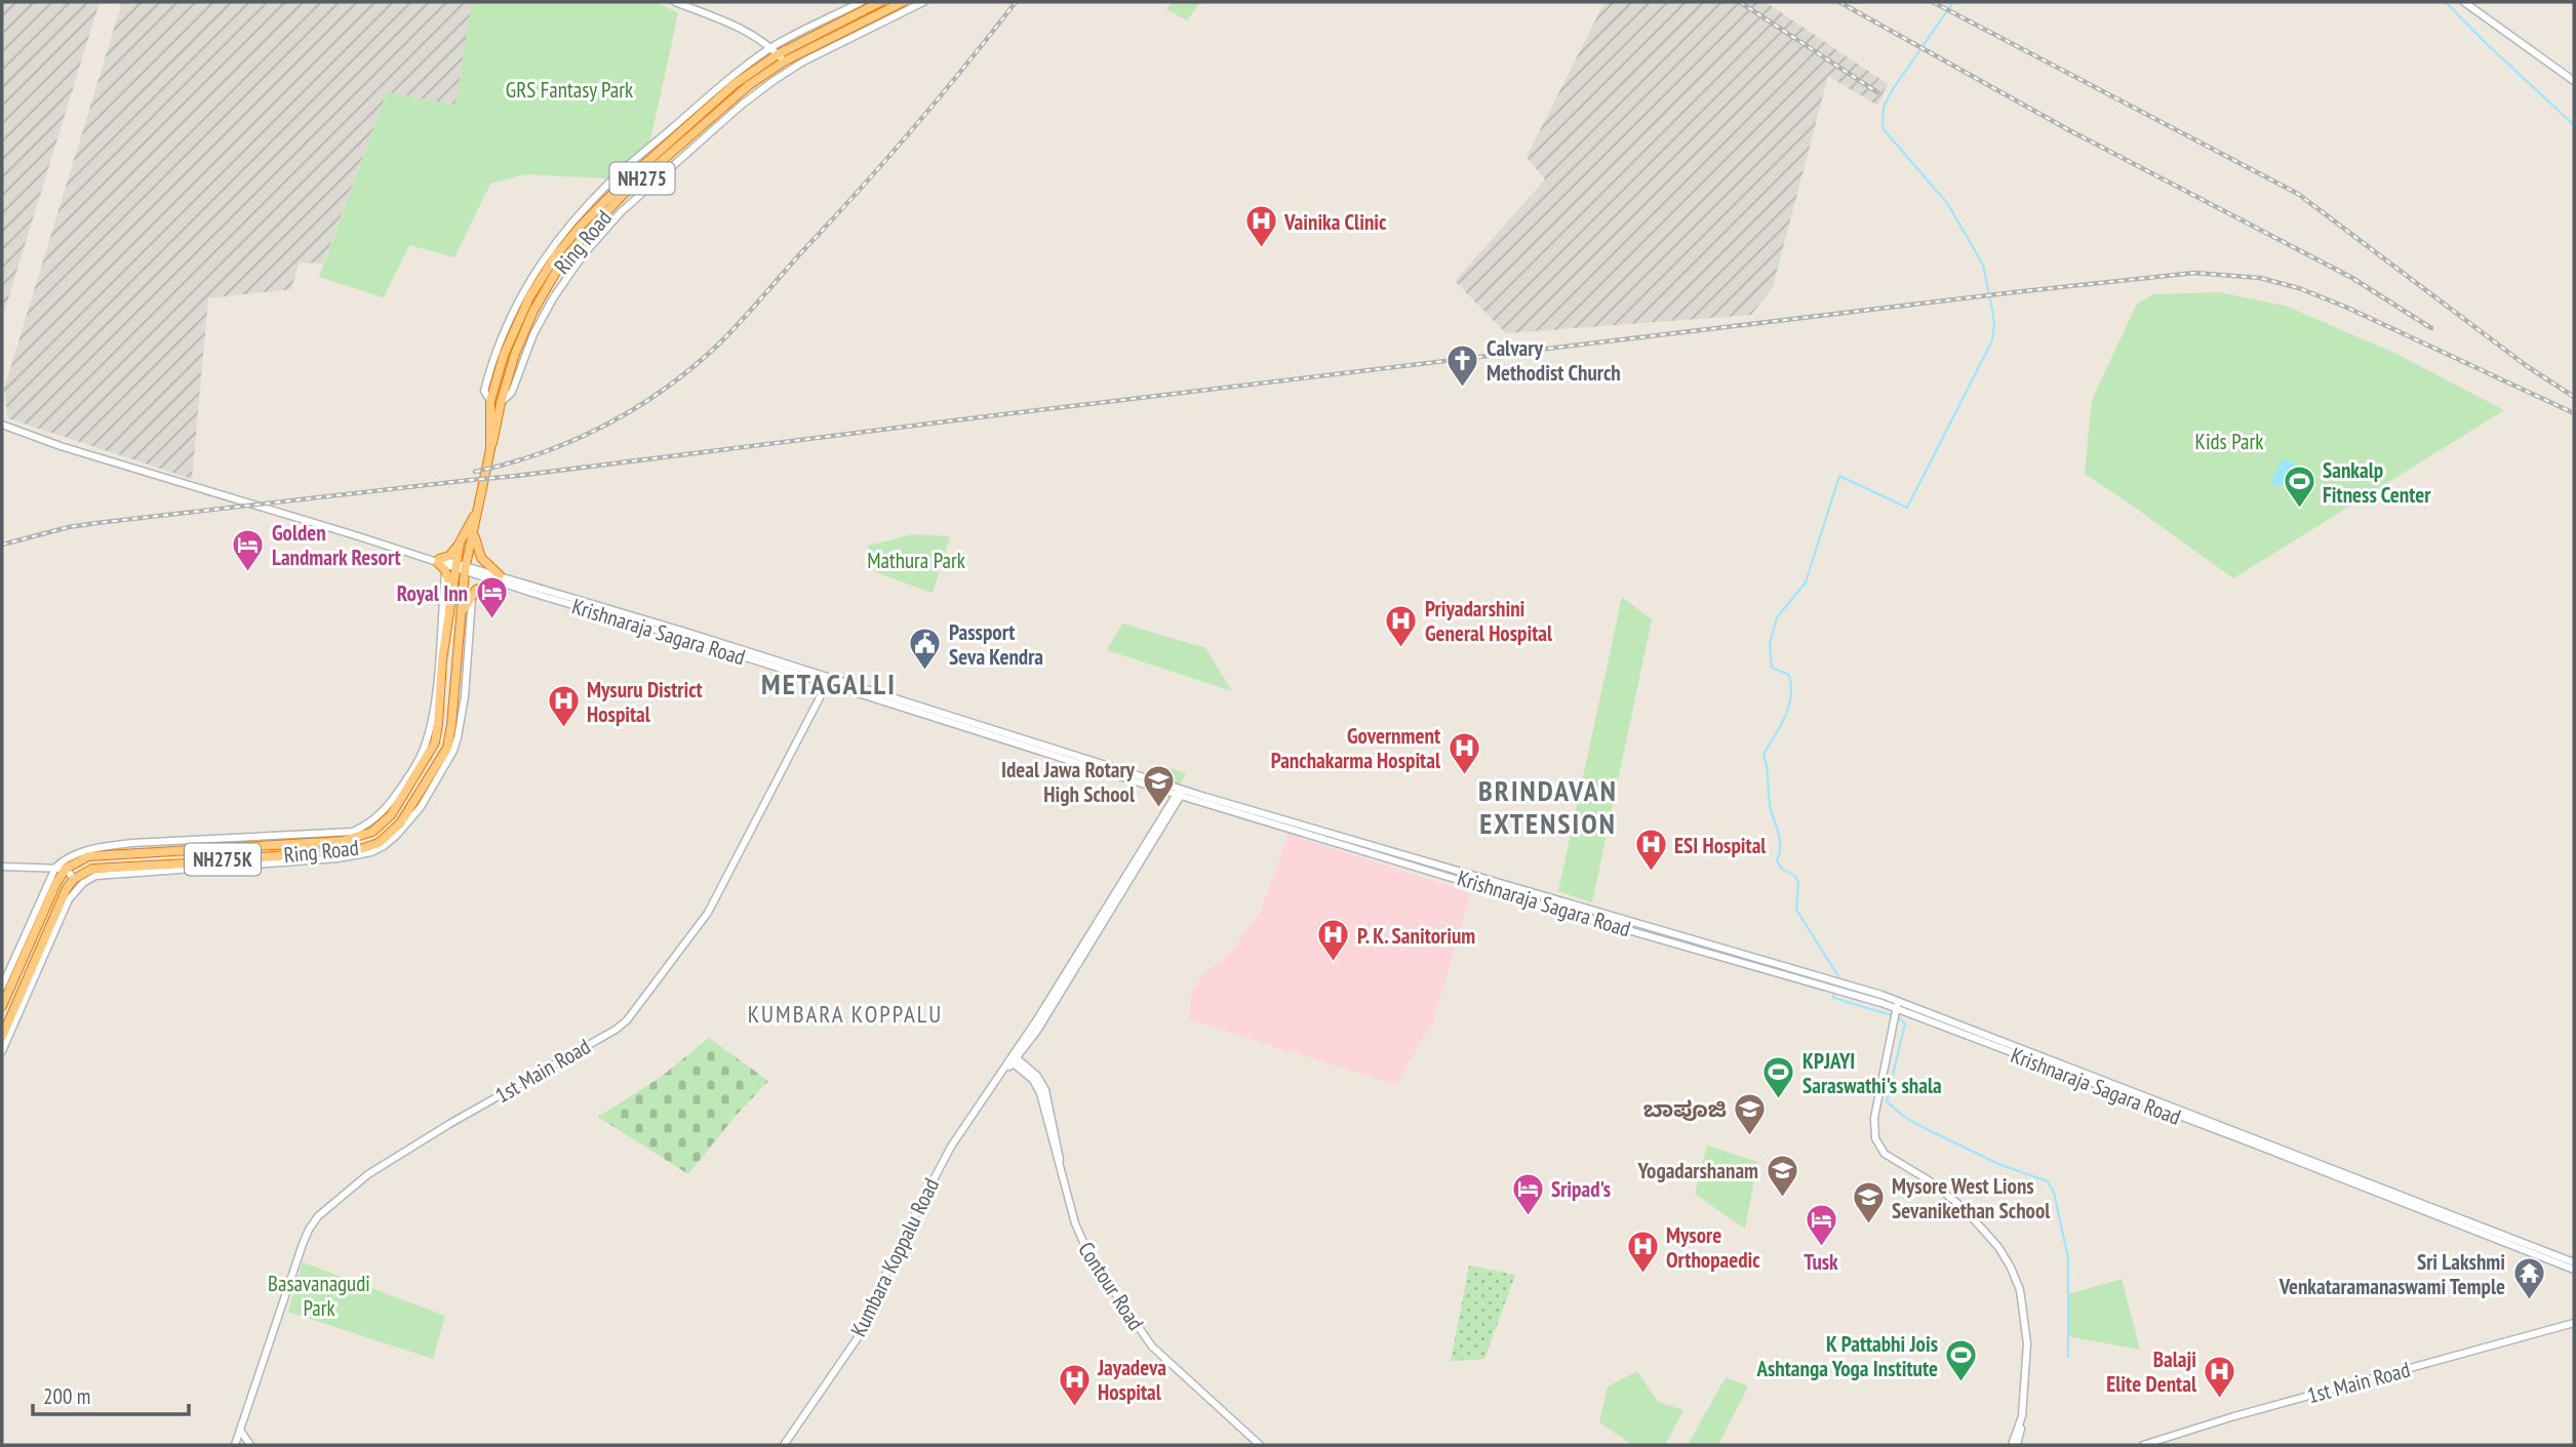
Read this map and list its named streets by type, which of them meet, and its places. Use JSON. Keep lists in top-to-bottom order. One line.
{"streets":{"highway":["NH275","Ring Road","NH275K"],"street":["Krishnaraja Sagara Road","1st Main Road","Kumbara Koppalu Road","Contour Road"]},"crossings":[["Ring Road","Krishnaraja Sagara Road"],["Krishnaraja Sagara Road","1st Main Road"],["Krishnaraja Sagara Road","Kumbara Koppalu Road"],["Kumbara Koppalu Road","Contour Road"]],"districts":["METAGALLI","BRINDAVAN EXTENSION","KUMBARA KOPPALU"],"parks":["GRS Fantasy Park","Kids Park","Mathura Park","Basavanagudi Park"],"places":{"hospital":["Vainika Clinic","Priyadarshini General Hospital","Mysuru District Hospital","Government Panchakarma Hospital","ESI Hospital","P. K. Sanitorium","Mysore Orthopaedic","Balaji Elite Dental","Jayadeva Hospital"],"church":["Calvary Methodist Church"],"sports":["Sankalp Fitness Center","KPJAYI Saraswathi's shala","K Pattabhi Jois Ashtanga Yoga Institute"],"hotel":["Golden Landmark Resort","Royal Inn","Sripad's","Tusk"],"public building":["Passport Seva Kendra"],"school or university":["Ideal Jawa Rotary High School","ಬಾಪೂಜಿ","Yogadarshanam","Mysore West Lions Sevanikethan School"],"temple":["Sri Lakshmi Venkataramanaswami Temple"]},"scale_bar":"200 m"}
